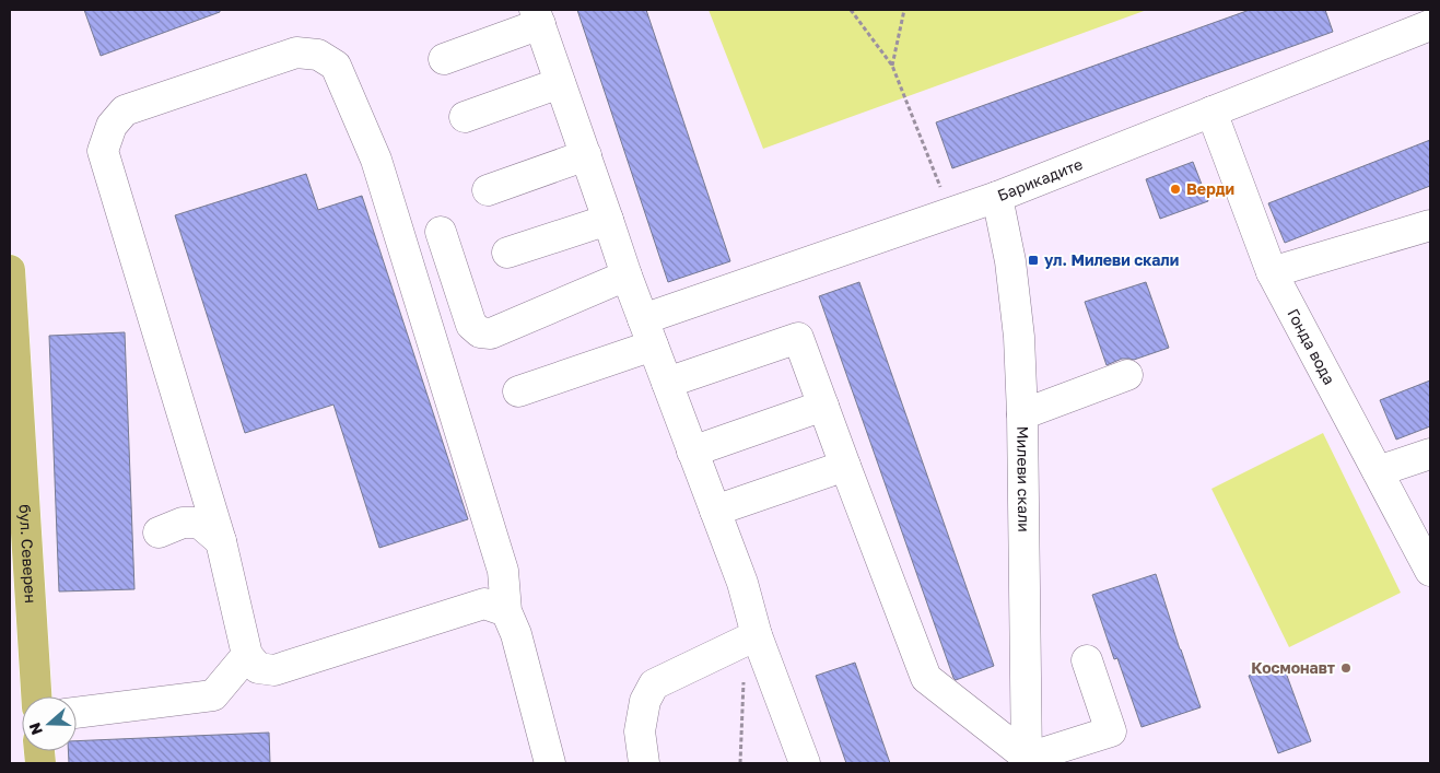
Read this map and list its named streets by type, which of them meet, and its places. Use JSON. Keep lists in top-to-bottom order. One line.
{"streets":{"main road":["бул. Северен"],"street":["Барикадите","Гонда вода","Милеви скали"]},"crossings":[["Барикадите","Гонда вода"],["Барикадите","Милеви скали"]],"places":{"other":["Верди","Космонавт"],"transit":["ул. Милеви скали"]},"north":"left"}
